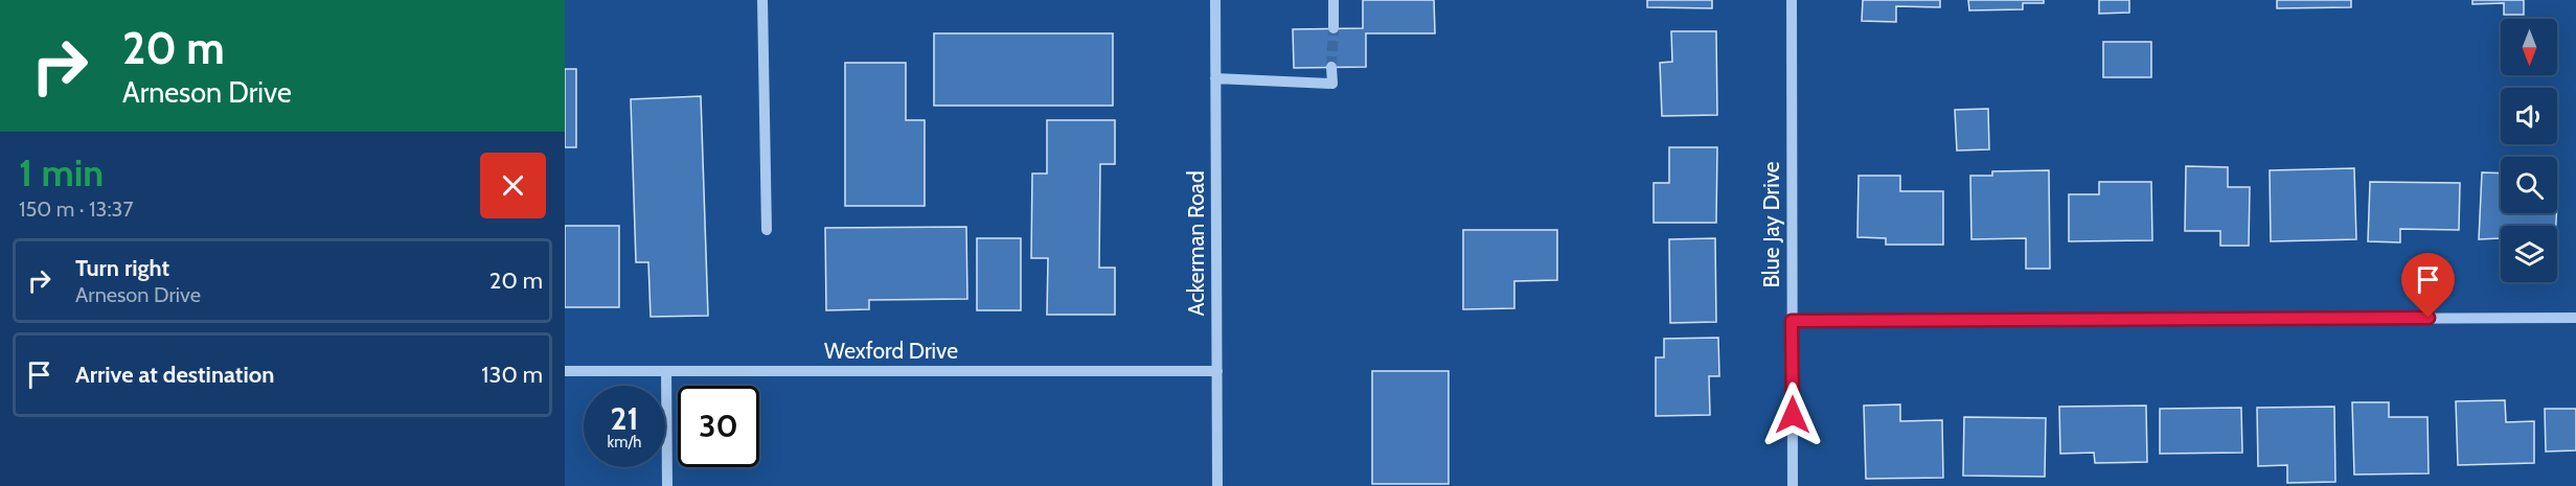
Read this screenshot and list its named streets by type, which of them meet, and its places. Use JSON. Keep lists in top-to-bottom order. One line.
{"streets":{"street":["Blue Jay Drive","Ackerman Road","Wexford Drive"]},"crossings":[["Ackerman Road","Wexford Drive"]],"north":"bottom","page":{"turn":["20 m","Arneson Drive"],"heading":["1 min","150 m · 13:37"],"list":[{"name":"Turn right","note":"Arneson Drive","value":"20 m"},{"name":"Arrive at destination","value":"130 m"}],"speed":"21 km/h","limit":"30"}}
